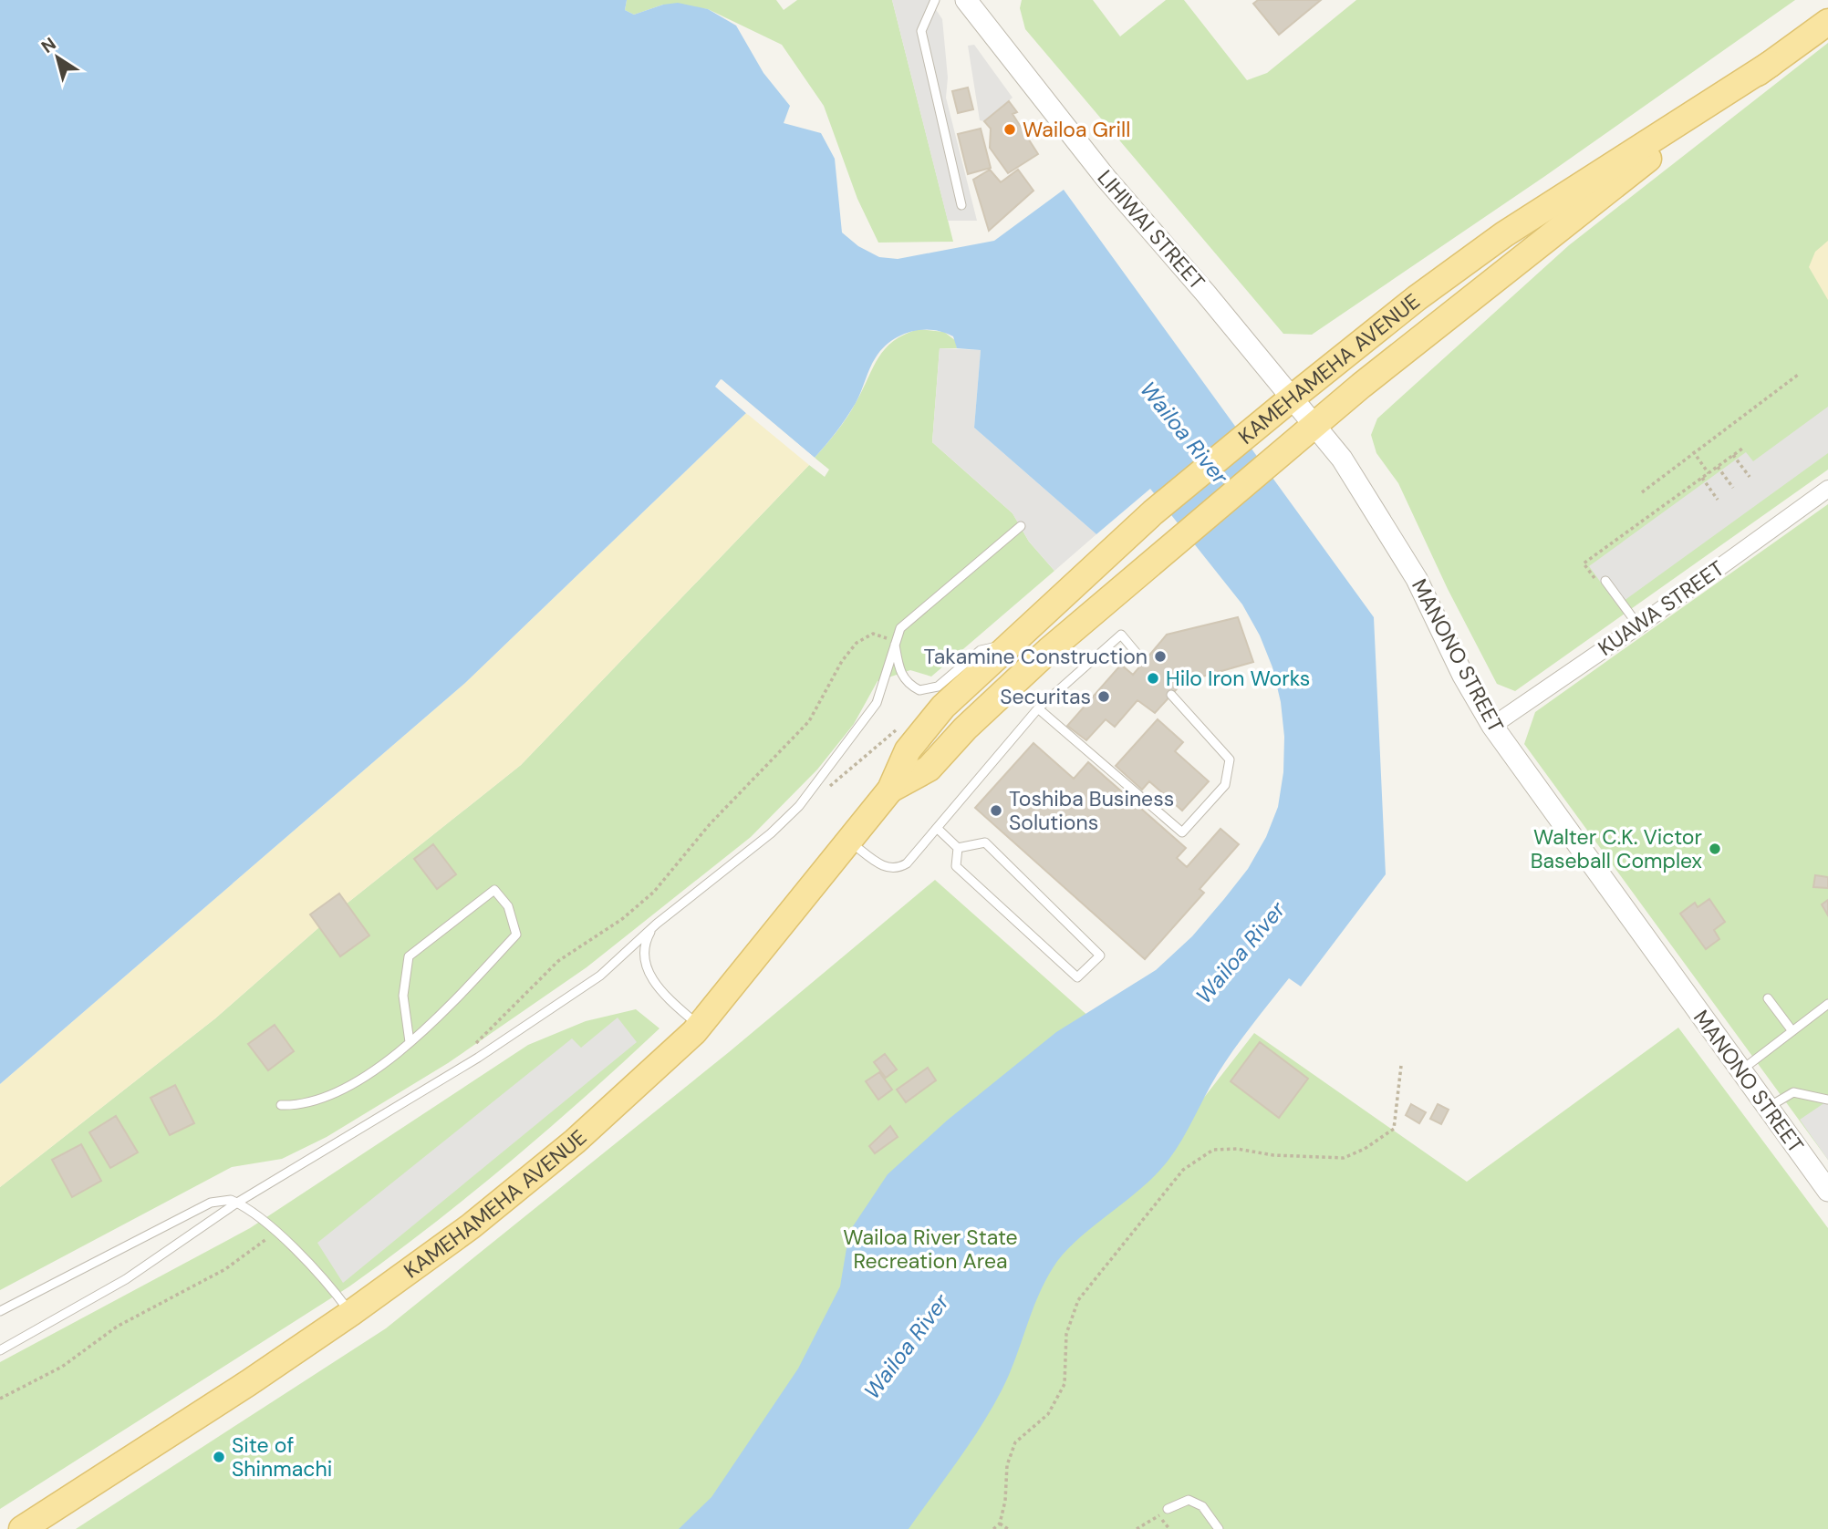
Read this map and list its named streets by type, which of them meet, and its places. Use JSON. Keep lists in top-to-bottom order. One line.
{"streets":{"main road":["KAMEHAMEHA AVENUE"],"street":["LIHIWAI STREET","KUAWA STREET","MANONO STREET"]},"crossings":[["LIHIWAI STREET","KAMEHAMEHA AVENUE"],["LIHIWAI STREET","MANONO STREET"],["KAMEHAMEHA AVENUE","MANONO STREET"],["KUAWA STREET","MANONO STREET"]],"water":["Wailoa River"],"parks":["Wailoa River State Recreation Area"],"places":["Wailoa Grill","Takamine Construction","Hilo Iron Works","Securitas","Toshiba Business Solutions","Walter C.K. Victor Baseball Complex","Site of Shinmachi"],"north":"top left"}
